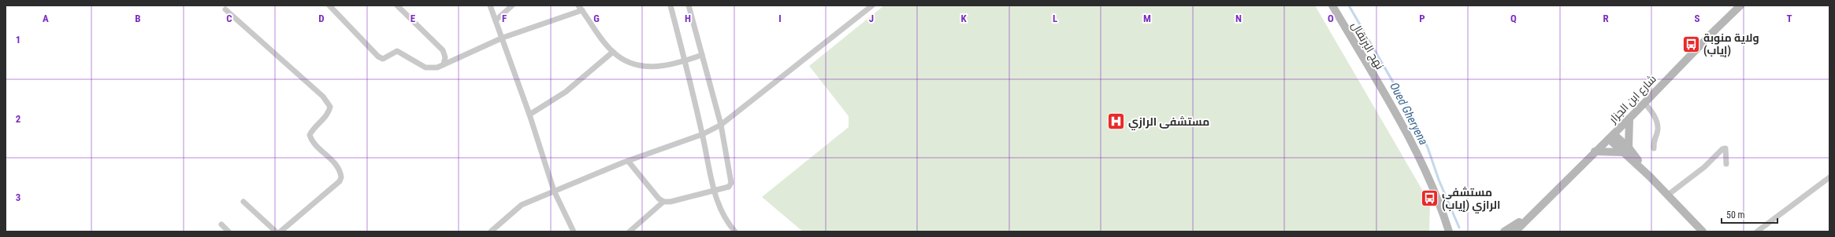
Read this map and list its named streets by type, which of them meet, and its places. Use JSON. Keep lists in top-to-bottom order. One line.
{"streets":{"street":["نهج البرتقال","شارع ابن الجزار"]},"water":["Oued Gheryena"],"places":{"bus stop":["ولاية منوبة (إياب)","مستشفى الرازي (إياب)"],"hospital":["مستشفى الرازي"]},"scale_bar":"50 m","grid":{"columns":["A","B","C","D","E","F","G","H","I","J","K","L","M","N","O","P","Q","R","S","T"],"rows":["1","2","3"]}}
